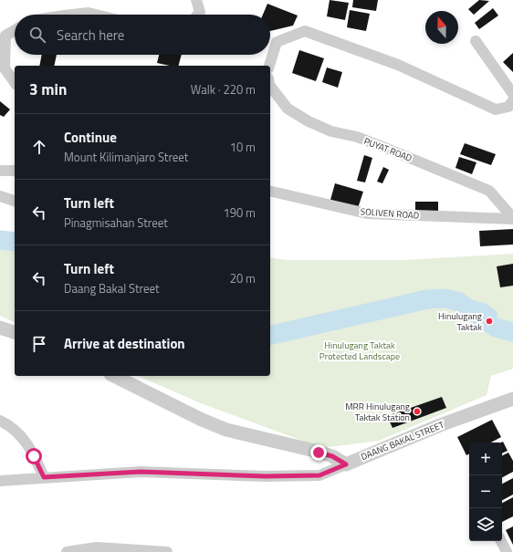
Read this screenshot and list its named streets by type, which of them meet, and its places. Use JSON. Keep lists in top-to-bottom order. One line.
{"streets":{"street":["PUYAT ROAD","SOLIVEN ROAD","DAANG BAKAL STREET"]},"crossings":[["PUYAT ROAD","SOLIVEN ROAD"]],"parks":["Hinulugang Taktak Protected Landscape"],"places":["Hinulugang Taktak","MRR Hinulugang Taktak Station"],"north":"top","page":{"search":"Search here","heading":["3 min","Walk · 220 m"],"list":[["Continue","Mount Kilimanjaro Street","10 m"],["Turn left","Pinagmisahan Street","190 m"],["Turn left","Daang Bakal Street","20 m"],"Arrive at destination"],"map_buttons":["+","−"]}}
